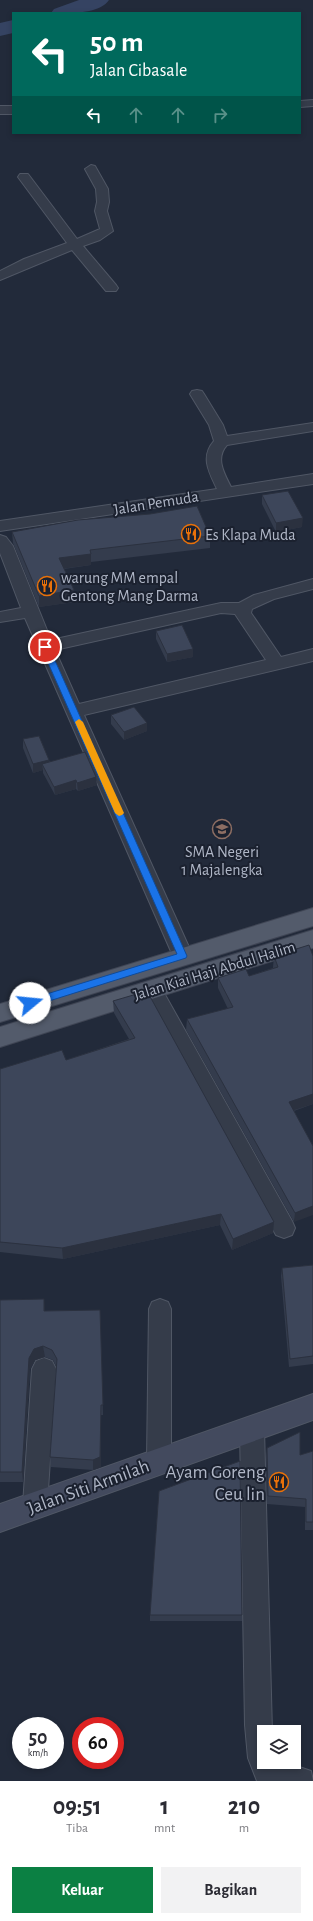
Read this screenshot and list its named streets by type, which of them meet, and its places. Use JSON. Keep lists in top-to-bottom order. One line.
{"streets":{"main road":["Jalan Kiai Haji Abdul Halim","Jalan Siti Armilah"],"street":["Jalan Pemuda"]},"places":{"restaurant":["Es Klapa Muda","warung MM empal Gentong Mang Darma","Ayam Goreng Ceu lin"],"school or university":["SMA Negeri 1 Majalengka"]},"page":{"turn":["50 m","Jalan Cibasale"],"speed":"50 km/h","limit":"60","eta":["09:51","Tiba","1","mnt","210","m"],"buttons":["Keluar","Bagikan"]}}
